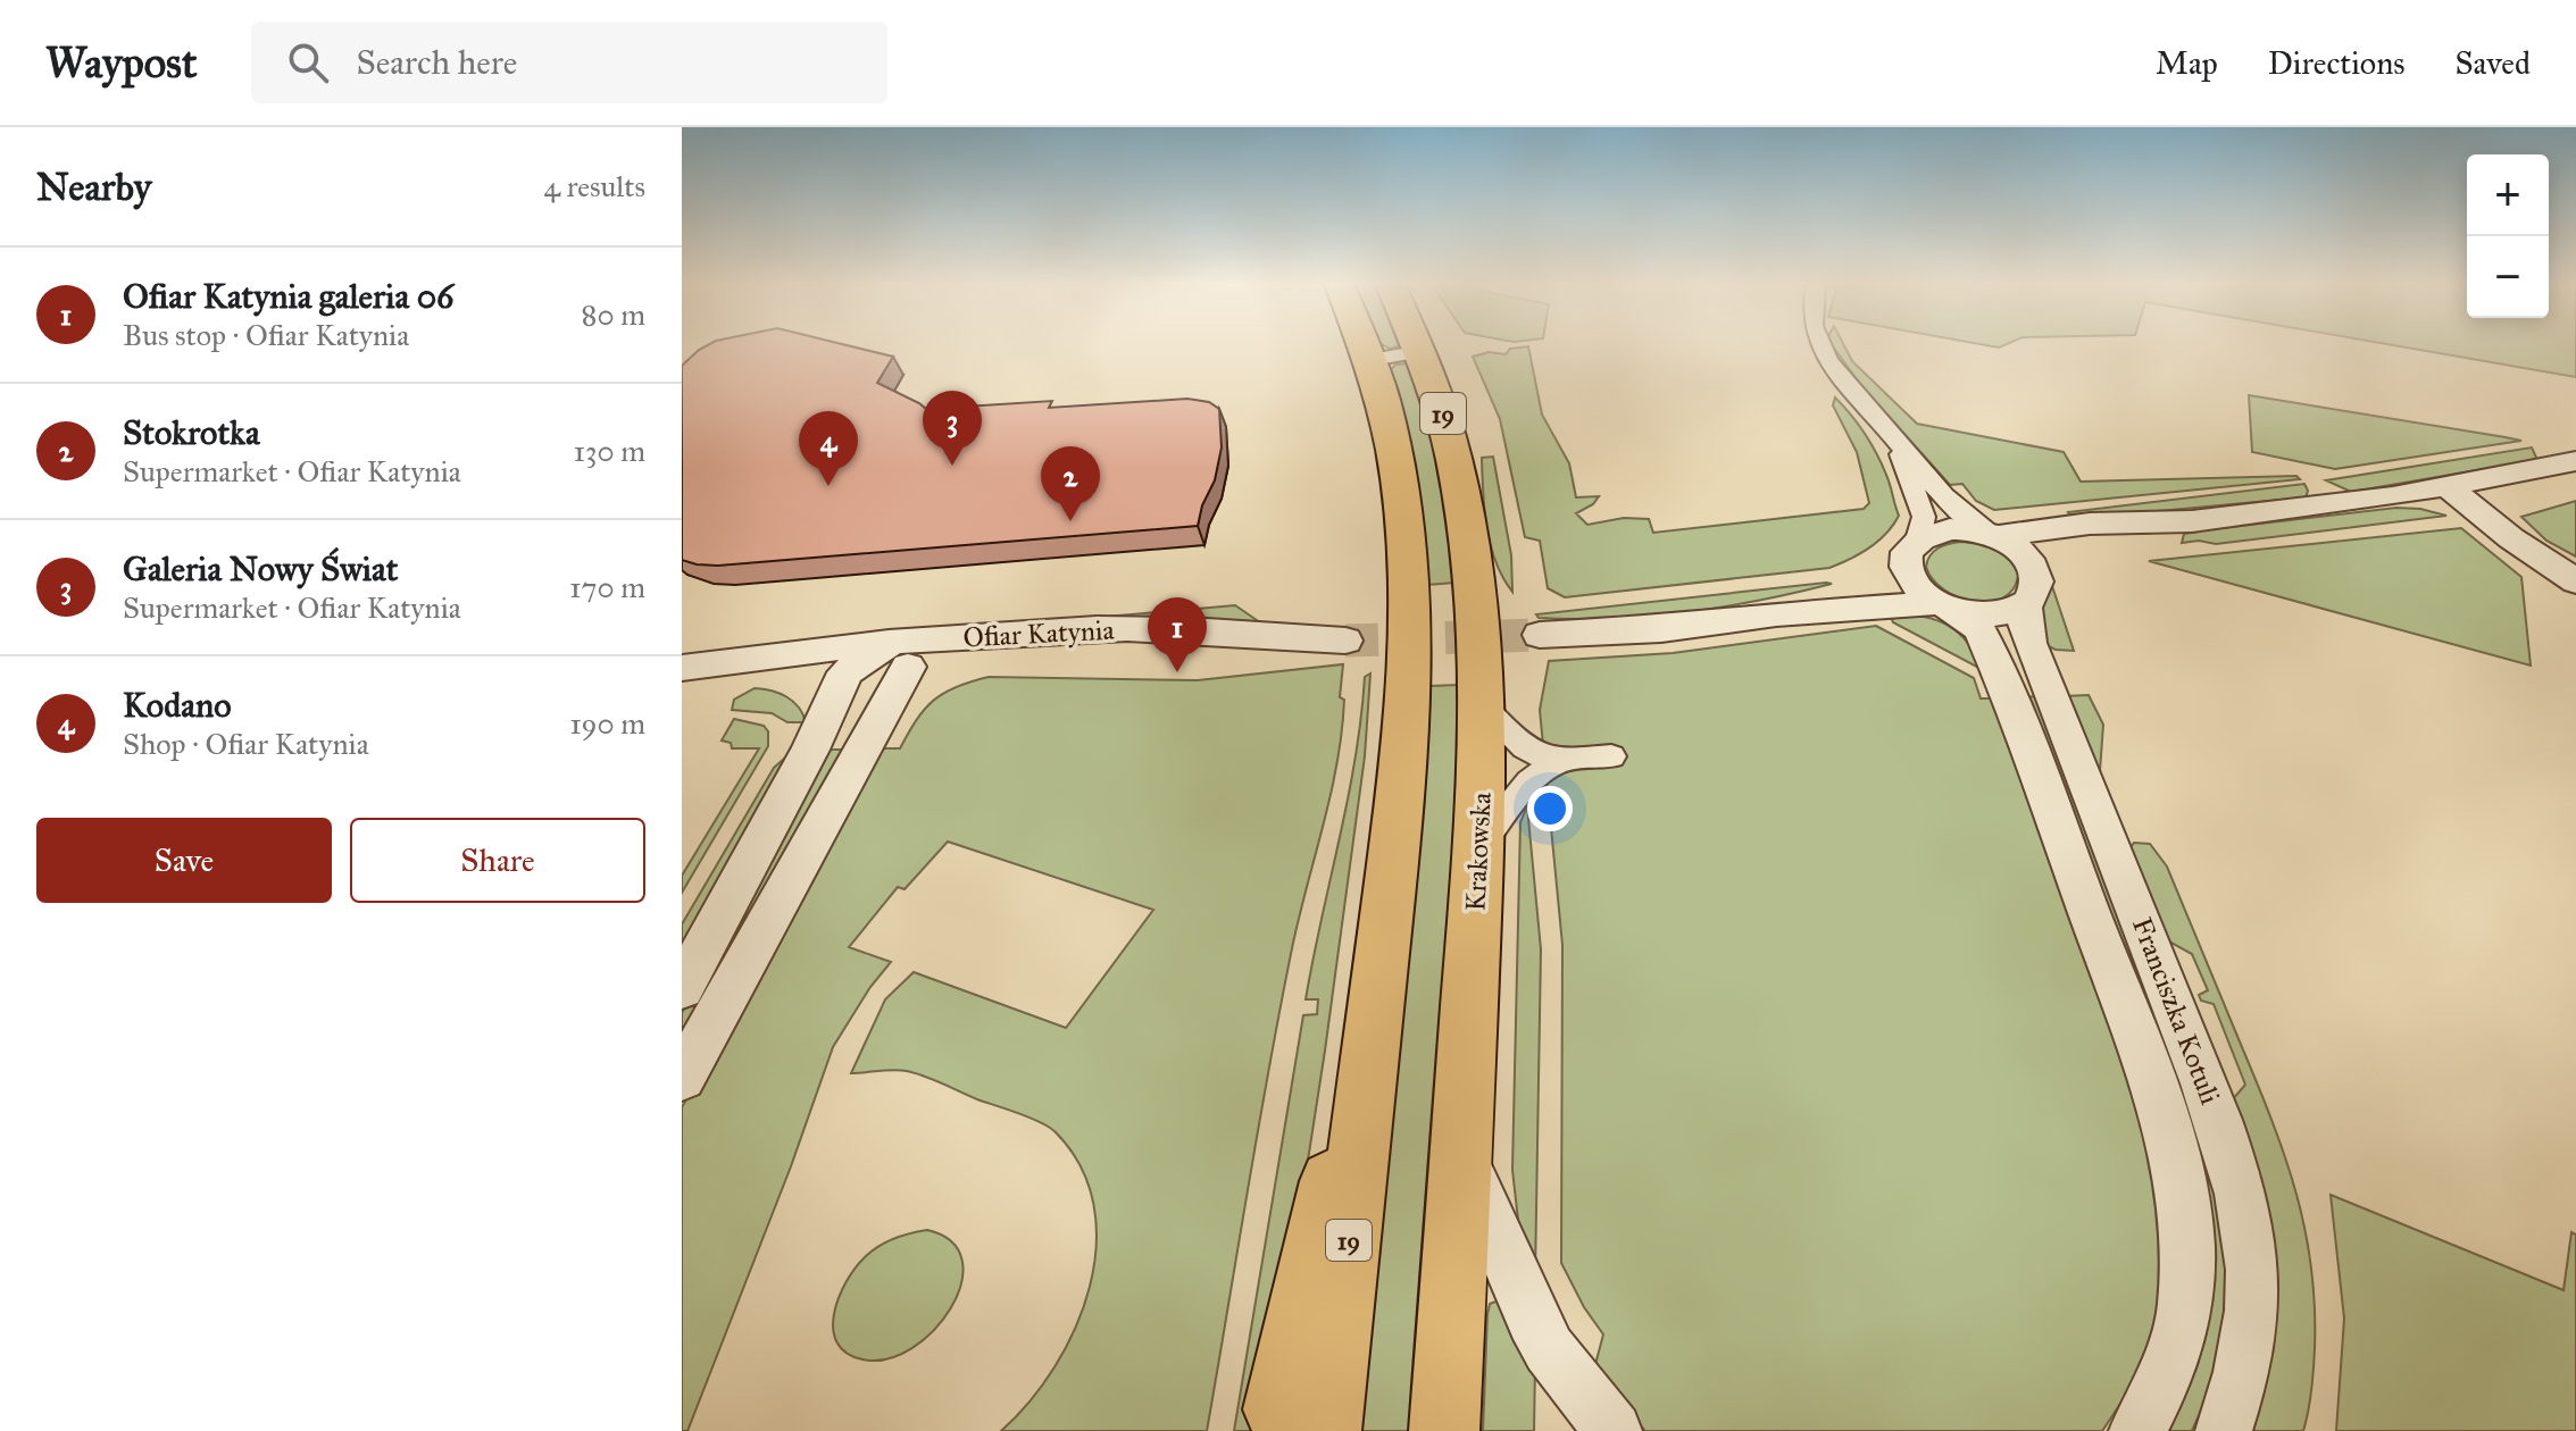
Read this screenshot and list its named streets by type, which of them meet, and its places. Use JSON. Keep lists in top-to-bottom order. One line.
{"streets":{"main road":["19","Krakowska"],"street":["Ofiar Katynia","Franciszka Kotuli"]},"page":{"header":"Waypost","search":"Search here","nav":["Map","Directions","Saved"],"heading":["Nearby","4 results"],"map_buttons":["+","−"],"list":[{"mark":"1","name":"Ofiar Katynia galeria 06","note":"Bus stop · Ofiar Katynia","value":"80 m"},{"mark":"2","name":"Stokrotka","note":"Supermarket · Ofiar Katynia","value":"130 m"},{"mark":"3","name":"Galeria Nowy Świat","note":"Supermarket · Ofiar Katynia","value":"170 m"},{"mark":"4","name":"Kodano","note":"Shop · Ofiar Katynia","value":"190 m"}],"pins":["3","4","2","1"],"buttons":["Save","Share"]}}
